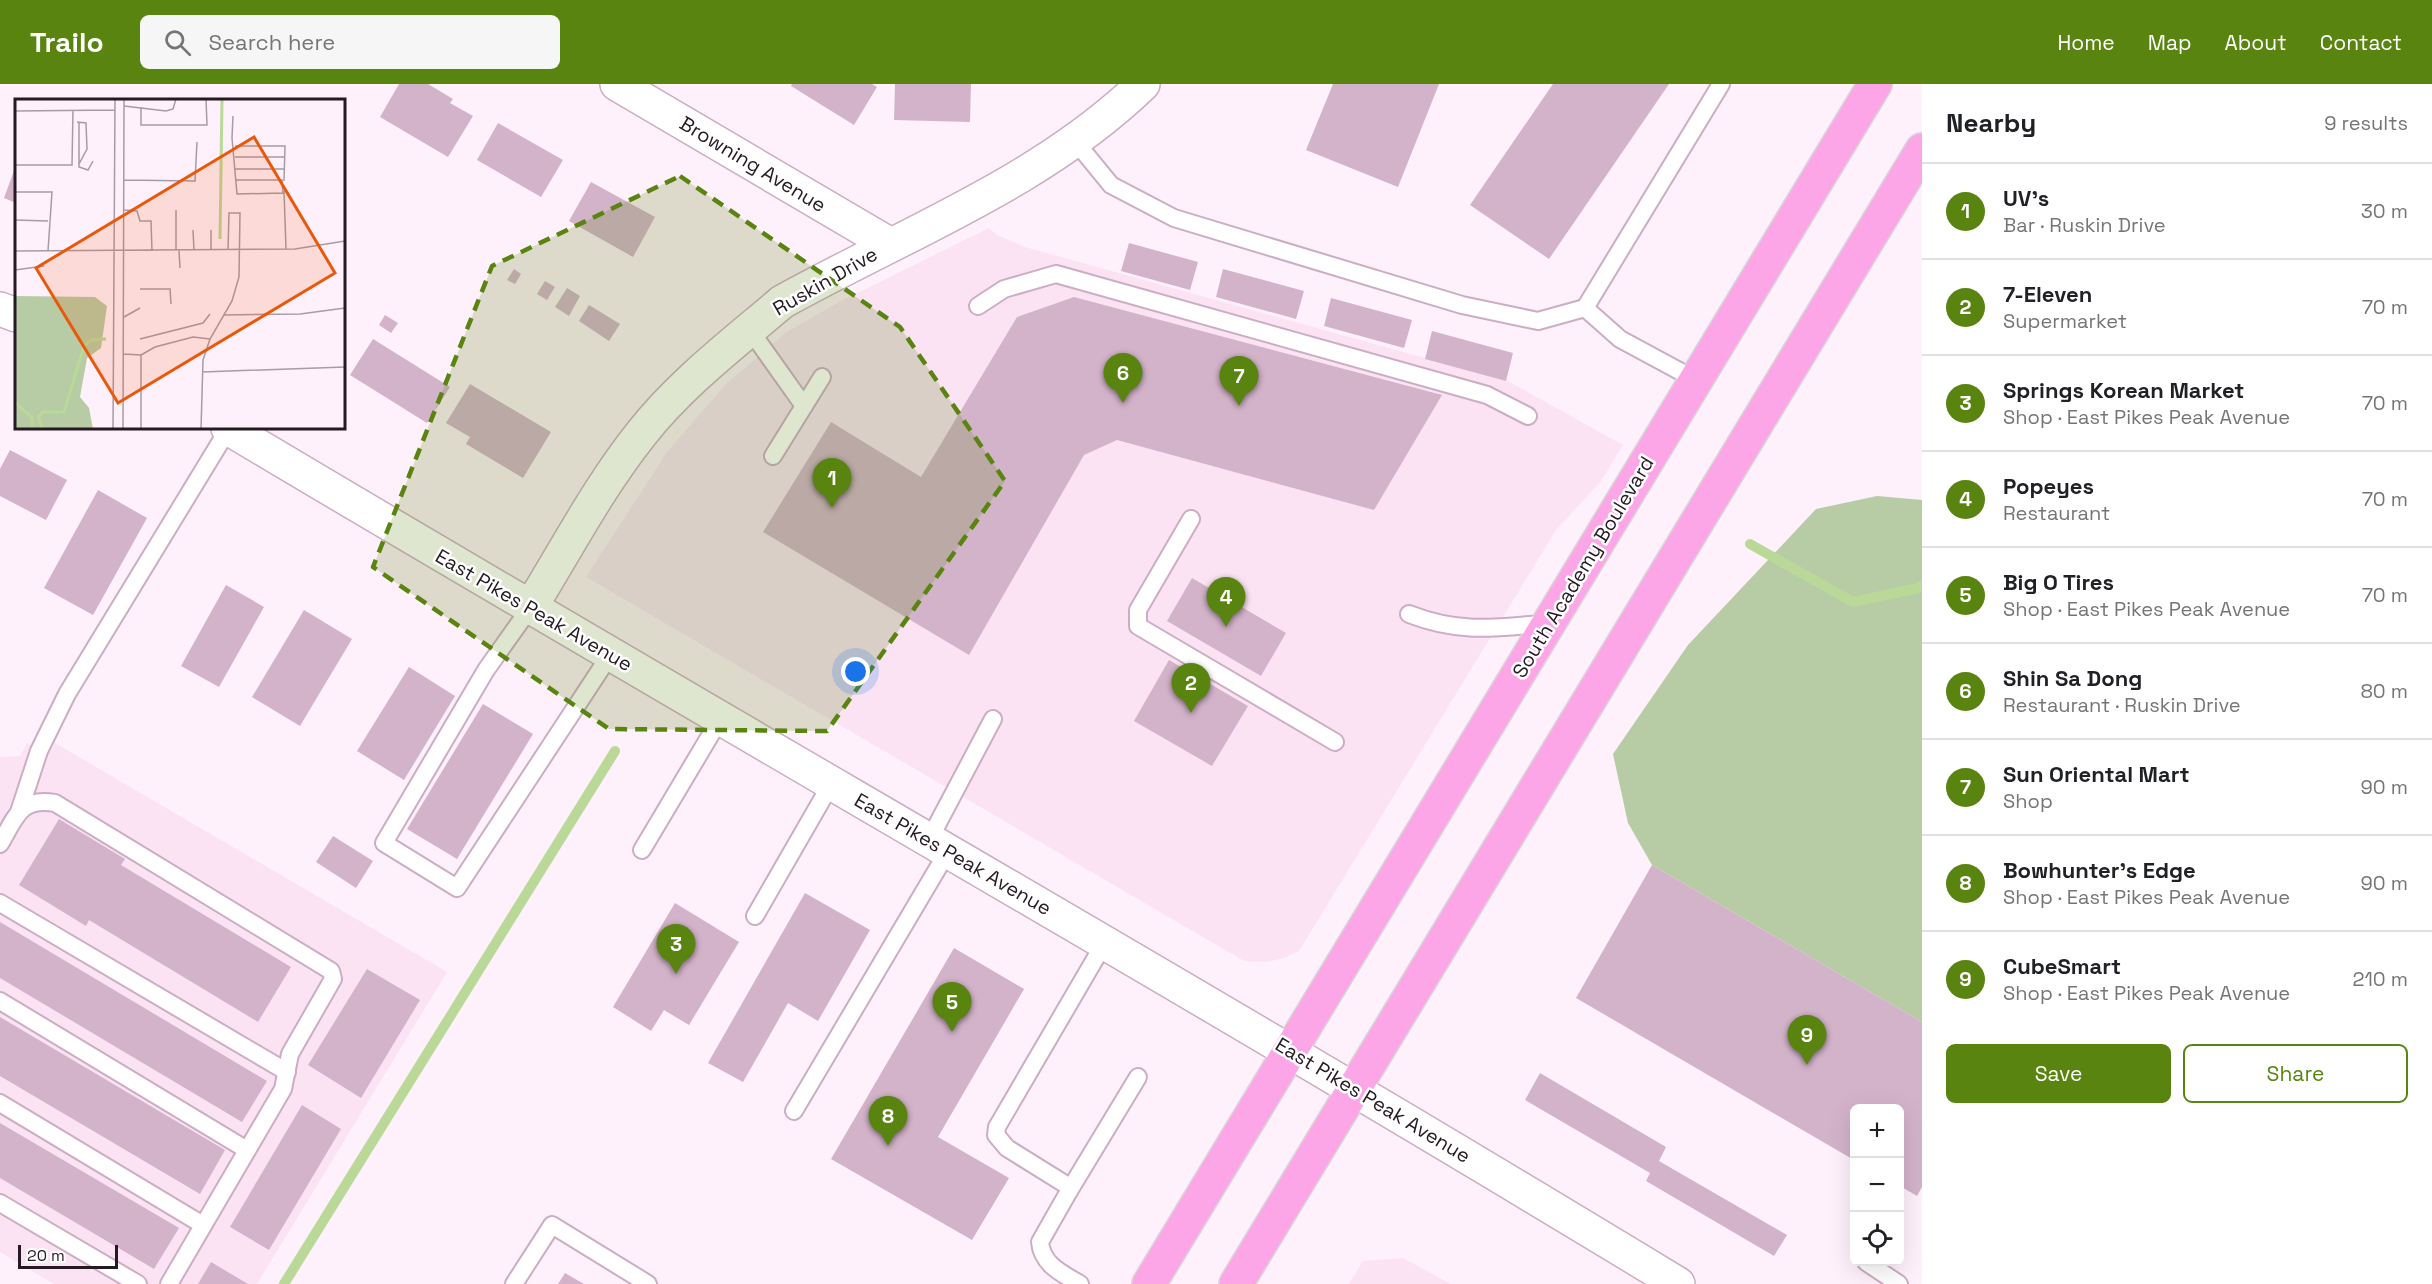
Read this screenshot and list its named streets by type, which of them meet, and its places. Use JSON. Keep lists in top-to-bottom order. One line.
{"streets":{"highway":["South Academy Boulevard"],"main road":["Browning Avenue","Ruskin Drive","East Pikes Peak Avenue"]},"crossings":[["Browning Avenue","Ruskin Drive"],["Ruskin Drive","East Pikes Peak Avenue"],["South Academy Boulevard","East Pikes Peak Avenue"]],"scale_bar":"20 m","page":{"header":"Trailo","search":"Search here","nav":["Home","Map","About","Contact"],"heading":["Nearby","9 results"],"list":[{"mark":"1","name":"UV's","note":"Bar · Ruskin Drive","value":"30 m"},{"mark":"2","name":"7-Eleven","note":"Supermarket","value":"70 m"},{"mark":"3","name":"Springs Korean Market","note":"Shop · East Pikes Peak Avenue","value":"70 m"},{"mark":"4","name":"Popeyes","note":"Restaurant","value":"70 m"},{"mark":"5","name":"Big O Tires","note":"Shop · East Pikes Peak Avenue","value":"70 m"},{"mark":"6","name":"Shin Sa Dong","note":"Restaurant · Ruskin Drive","value":"80 m"},{"mark":"7","name":"Sun Oriental Mart","note":"Shop","value":"90 m"},{"mark":"8","name":"Bowhunter's Edge","note":"Shop · East Pikes Peak Avenue","value":"90 m"},{"mark":"9","name":"CubeSmart","note":"Shop · East Pikes Peak Avenue","value":"210 m"}],"pins":["6","7","1","4","2","3","5","9","8"],"buttons":["Save","Share"],"map_buttons":["+","−"],"scale":"20 m"}}
